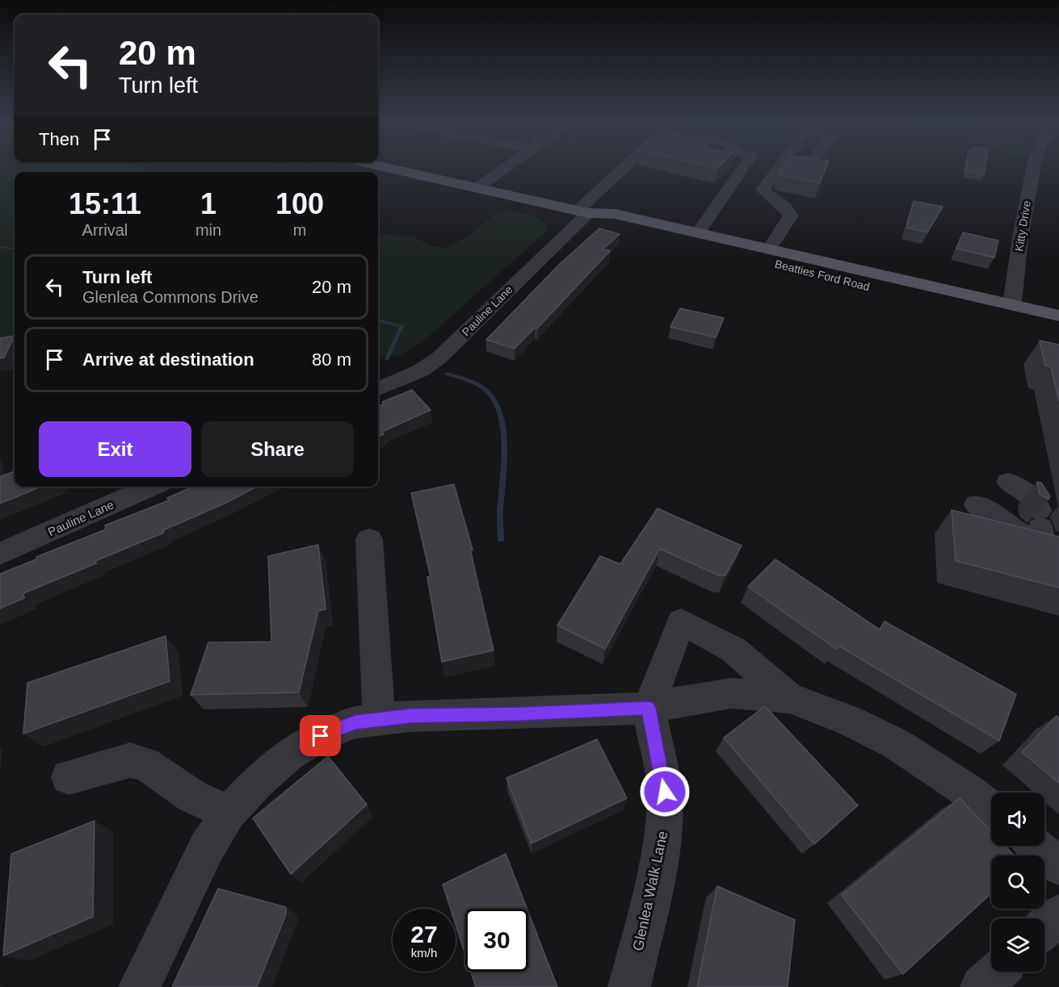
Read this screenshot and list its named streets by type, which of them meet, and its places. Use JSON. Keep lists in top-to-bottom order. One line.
{"streets":{"main road":["Beatties Ford Road"],"street":["Kitty Drive","Pauline Lane","Glenlea Walk Lane"]},"crossings":[["Kitty Drive","Beatties Ford Road"],["Beatties Ford Road","Pauline Lane"]],"page":{"turn":["20 m","Turn left"],"then":"Then","eta":["15:11","Arrival","1","min","100","m"],"list":[{"name":"Turn left","note":"Glenlea Commons Drive","value":"20 m"},{"name":"Arrive at destination","value":"80 m"}],"buttons":["Exit","Share"],"speed":"27 km/h","limit":"30"}}
